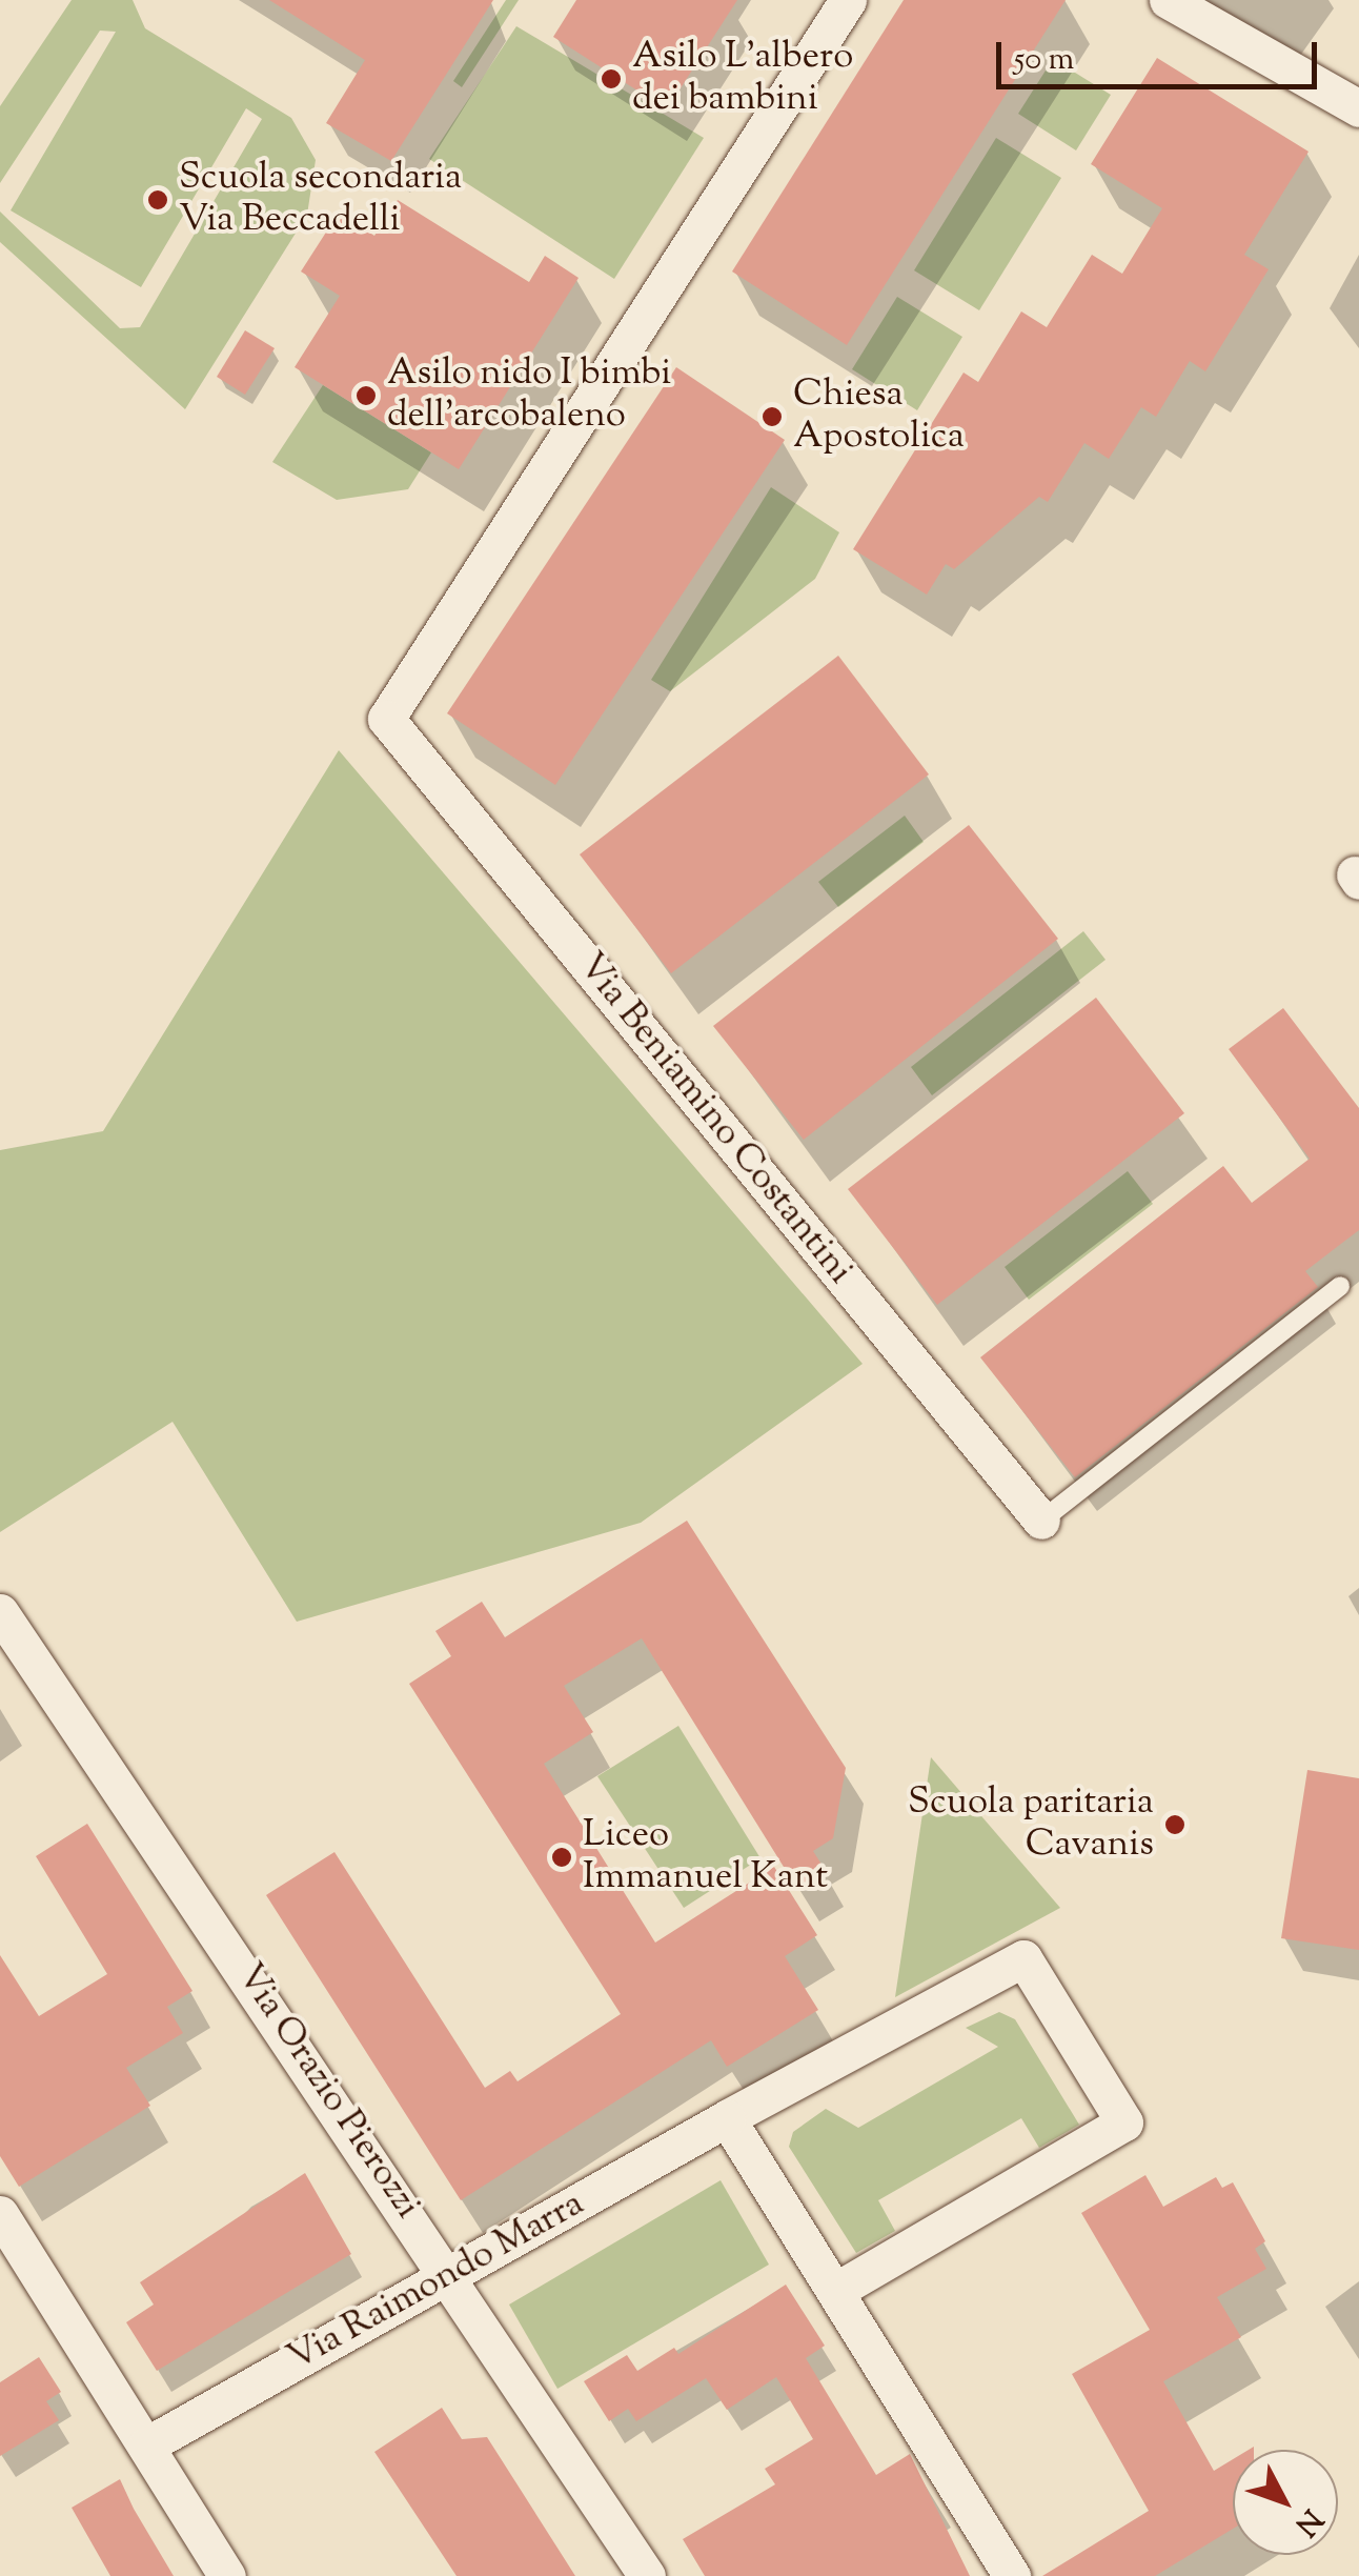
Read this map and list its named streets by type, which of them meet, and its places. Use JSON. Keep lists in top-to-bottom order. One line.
{"streets":{"street":["Via Beniamino Costantini","Via Orazio Pierozzi","Via Raimondo Marra"]},"crossings":[["Via Orazio Pierozzi","Via Raimondo Marra"]],"places":["Asilo L'albero dei bambini","Scuola secondaria Via Beccadelli","Asilo nido I bimbi dell'arcobaleno","Chiesa Apostolica","Scuola paritaria Cavanis","Liceo Immanuel Kant"],"scale_bar":"50 m","north":"bottom right"}
